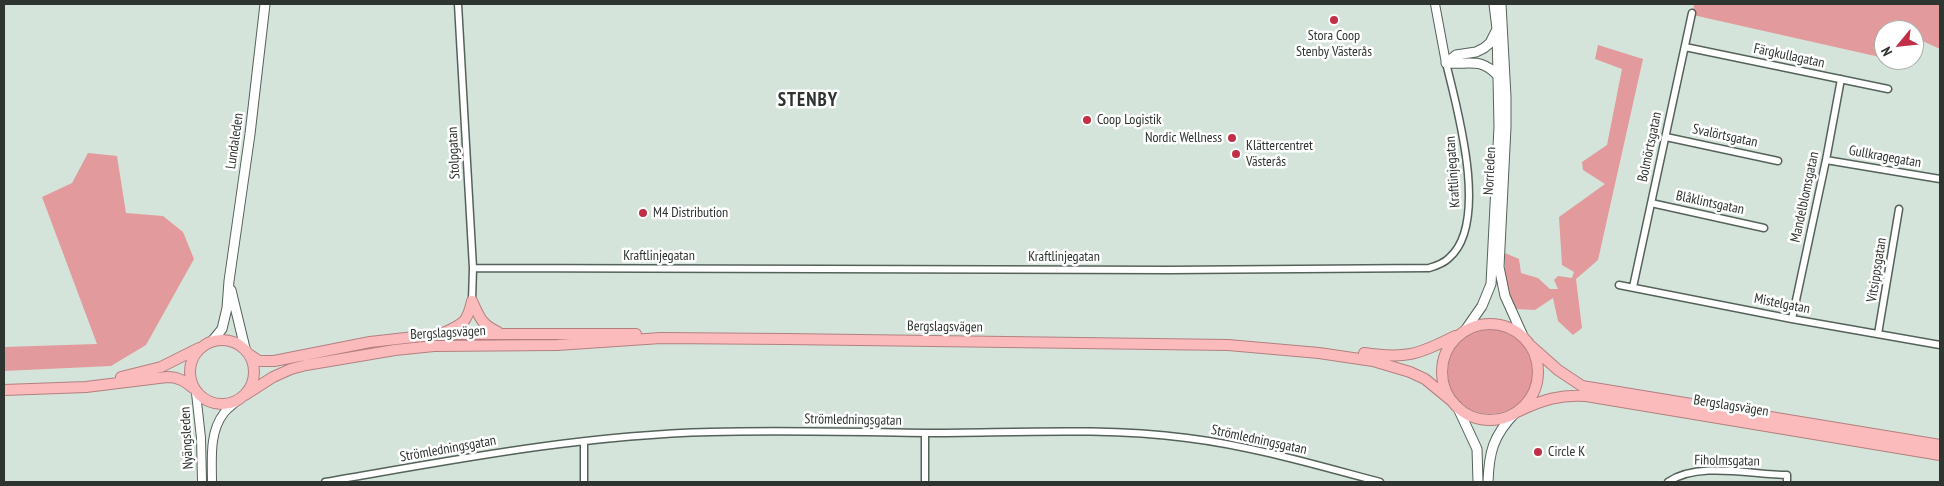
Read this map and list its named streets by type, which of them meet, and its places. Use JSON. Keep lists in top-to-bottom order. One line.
{"streets":{"highway":["Bergslagsvägen"],"main road":["Lundaleden","Norrleden"],"street":["Färgkullagatan","Svalörtsgatan","Bolmörtsgatan","Stolpgatan","Gullkragegatan","Kraftlinjegatan","Mandelblomsgatan","Blåklintsgatan","Vitsippsgatan","Mistelgatan","Strömledningsgatan","Nyängsleden","Fiholmsgatan"]},"crossings":[["Färgkullagatan","Bolmörtsgatan"],["Färgkullagatan","Mandelblomsgatan"],["Svalörtsgatan","Bolmörtsgatan"],["Lundaleden","Bergslagsvägen"],["Lundaleden","Nyängsleden"],["Bolmörtsgatan","Blåklintsgatan"],["Bolmörtsgatan","Mistelgatan"],["Stolpgatan","Kraftlinjegatan"],["Gullkragegatan","Mandelblomsgatan"],["Norrleden","Bergslagsvägen"],["Mandelblomsgatan","Mistelgatan"],["Vitsippsgatan","Mistelgatan"],["Bergslagsvägen","Nyängsleden"]],"districts":["STENBY"],"places":["Stora Coop Stenby Västerås","Coop Logistik","Nordic Wellness","Klättercentret Västerås","M4 Distribution","Circle K"],"north":"bottom left"}
